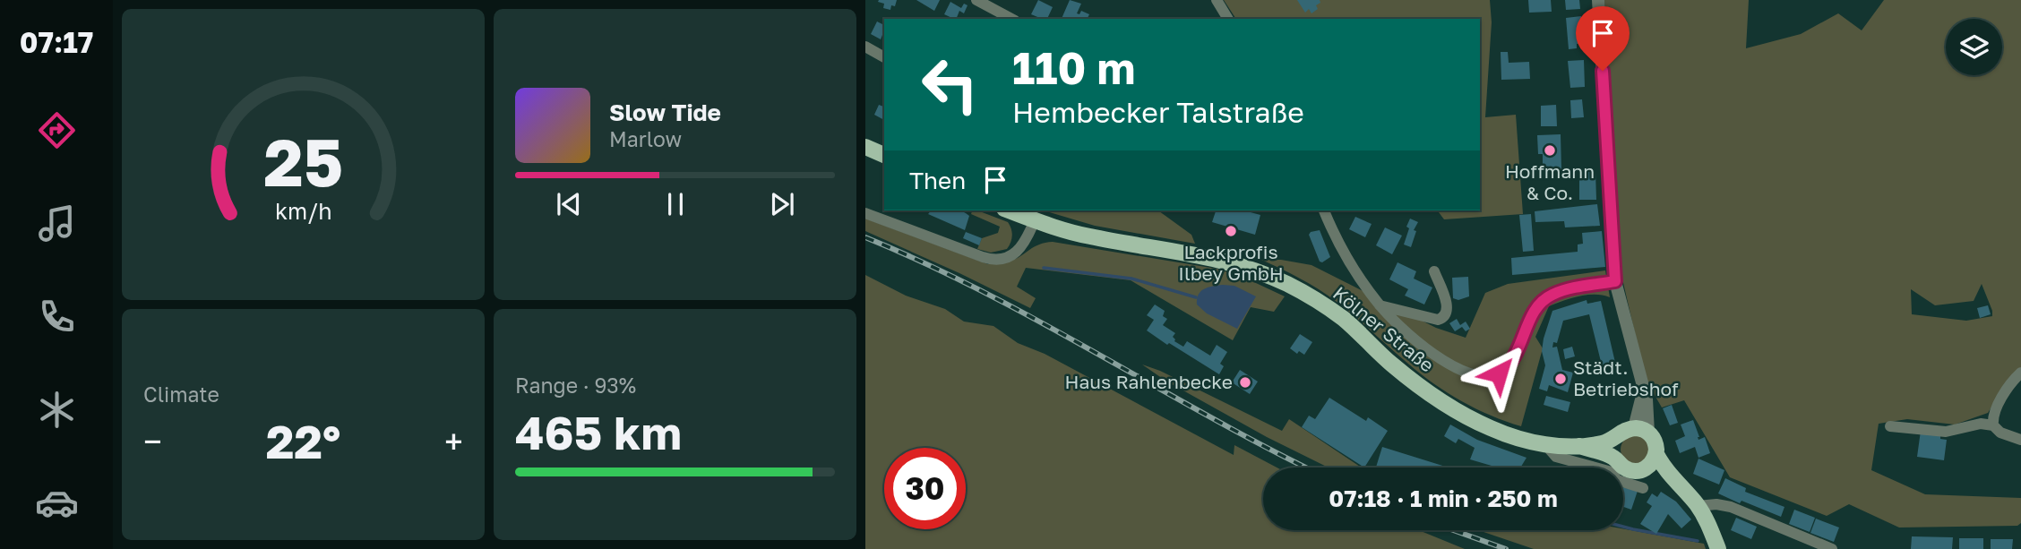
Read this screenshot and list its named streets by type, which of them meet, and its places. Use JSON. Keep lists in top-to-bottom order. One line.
{"streets":{"main road":["Kölner Straße"]},"places":["Hoffmann & Co.","Lackprofis Ilbey GmbH","Städt. Betriebshof","Haus Rahlenbecke"],"page":{"tabs":"07:17","turn":["110 m","Hembecker Talstraße"],"song":["Slow Tide","Marlow"],"then":"Then","tile":["Climate",["Range · 93%","465 km"]],"heat":["−","22°","+"],"limit":"30","trip":"07:18 · 1 min · 250 m","gauge":["25","km/h"]}}
